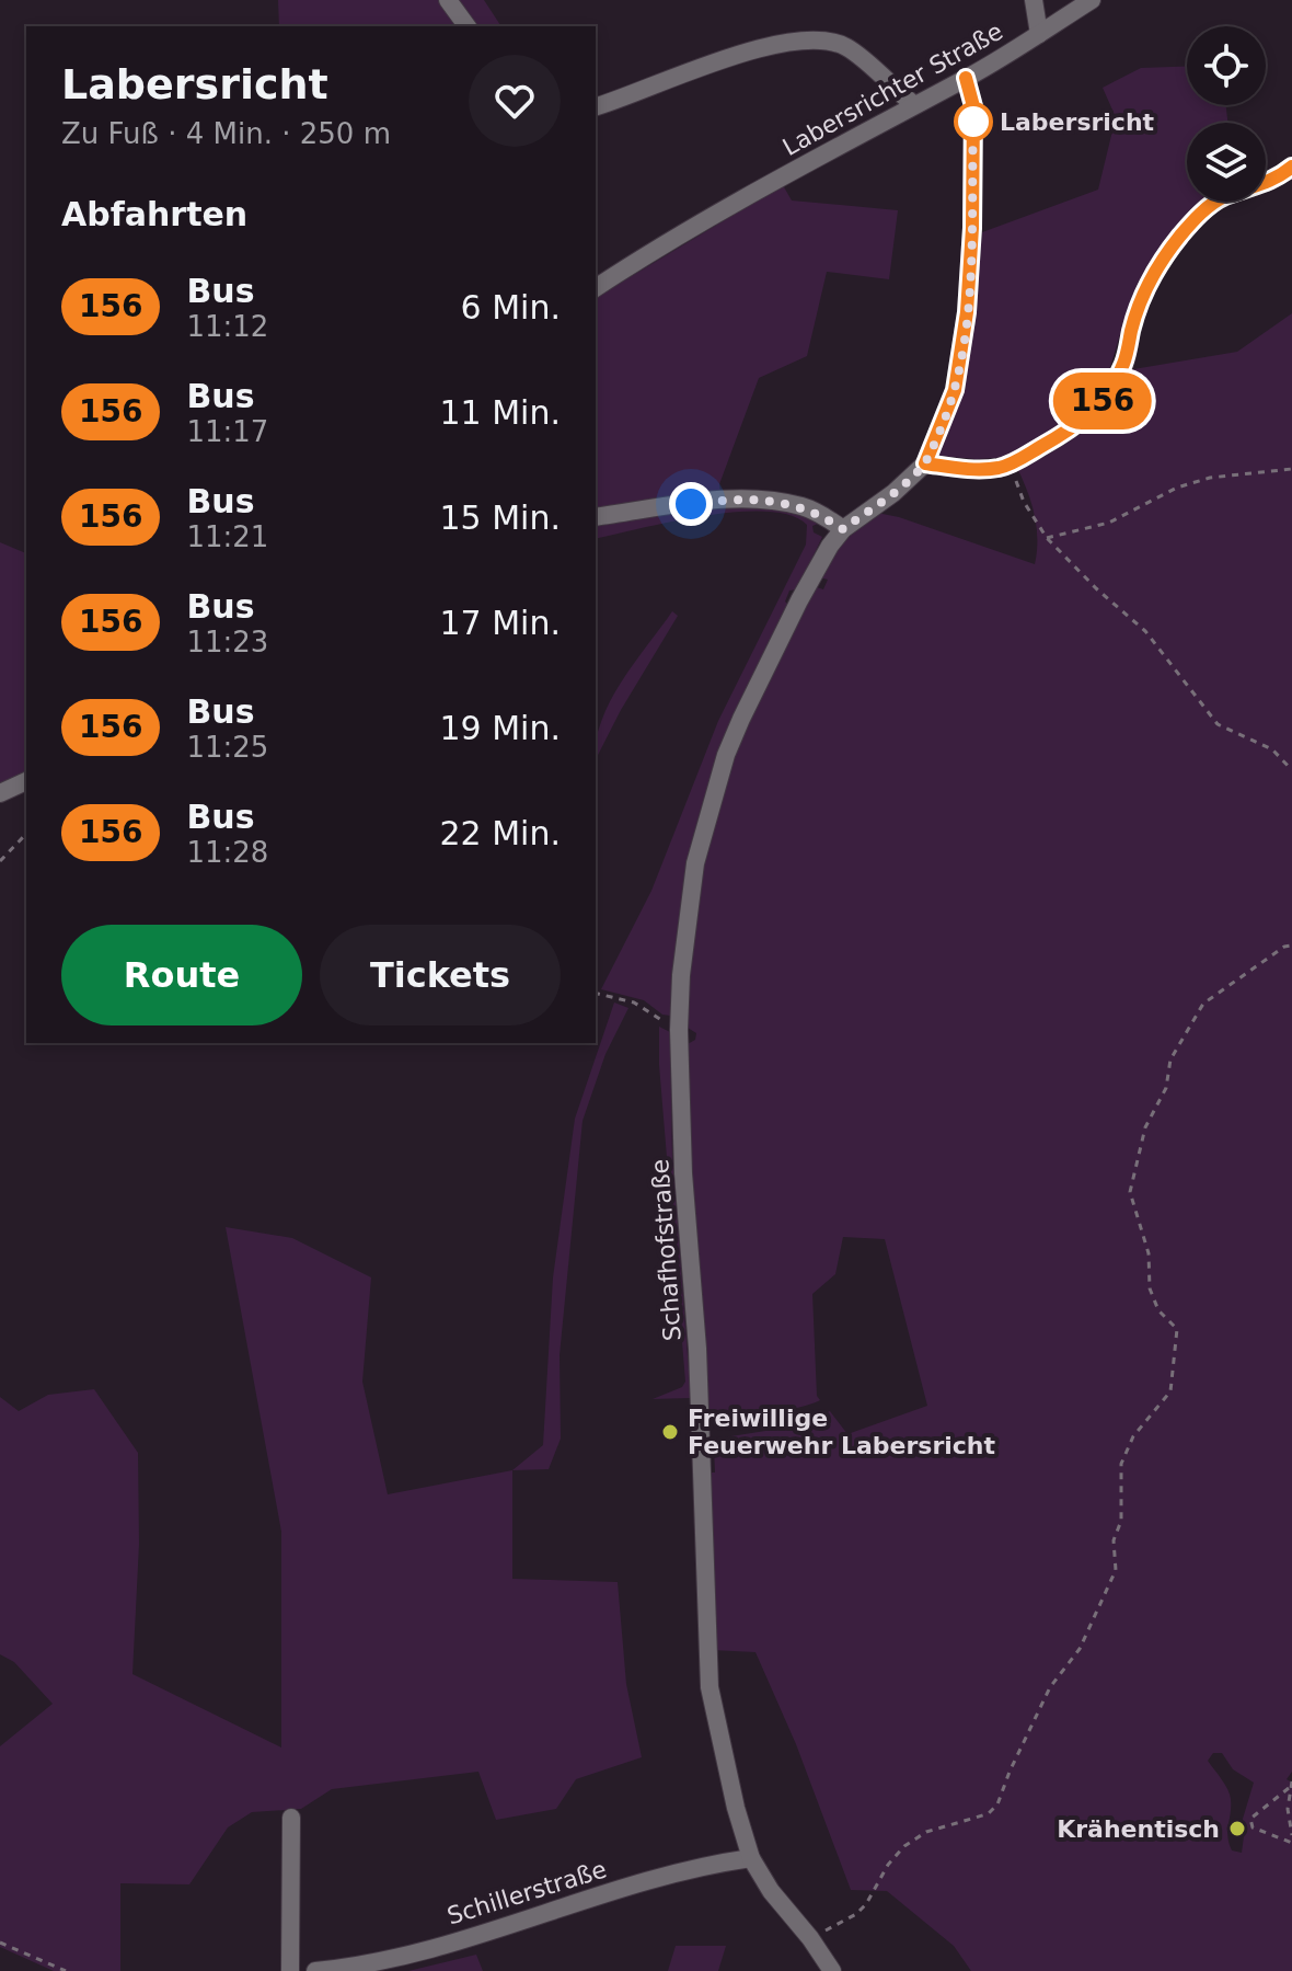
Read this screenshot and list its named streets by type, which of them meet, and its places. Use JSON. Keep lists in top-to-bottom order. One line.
{"streets":{"street":["Labersrichter Straße","Schafhofstraße","Schillerstraße"]},"crossings":[["Schafhofstraße","Schillerstraße"]],"places":["Labersricht","Freiwillige Feuerwehr Labersricht","Krähentisch"],"lines":["bus line 156"],"page":{"on_map":"156","heading":[["Labersricht","Zu Fuß · 4 Min. · 250 m"],"Abfahrten"],"list":[{"mark":"156","name":"Bus","note":"11:12","value":"6 Min."},{"mark":"156","name":"Bus","note":"11:17","value":"11 Min."},{"mark":"156","name":"Bus","note":"11:21","value":"15 Min."},{"mark":"156","name":"Bus","note":"11:23","value":"17 Min."},{"mark":"156","name":"Bus","note":"11:25","value":"19 Min."},{"mark":"156","name":"Bus","note":"11:28","value":"22 Min."}],"buttons":["Route","Tickets"]}}
